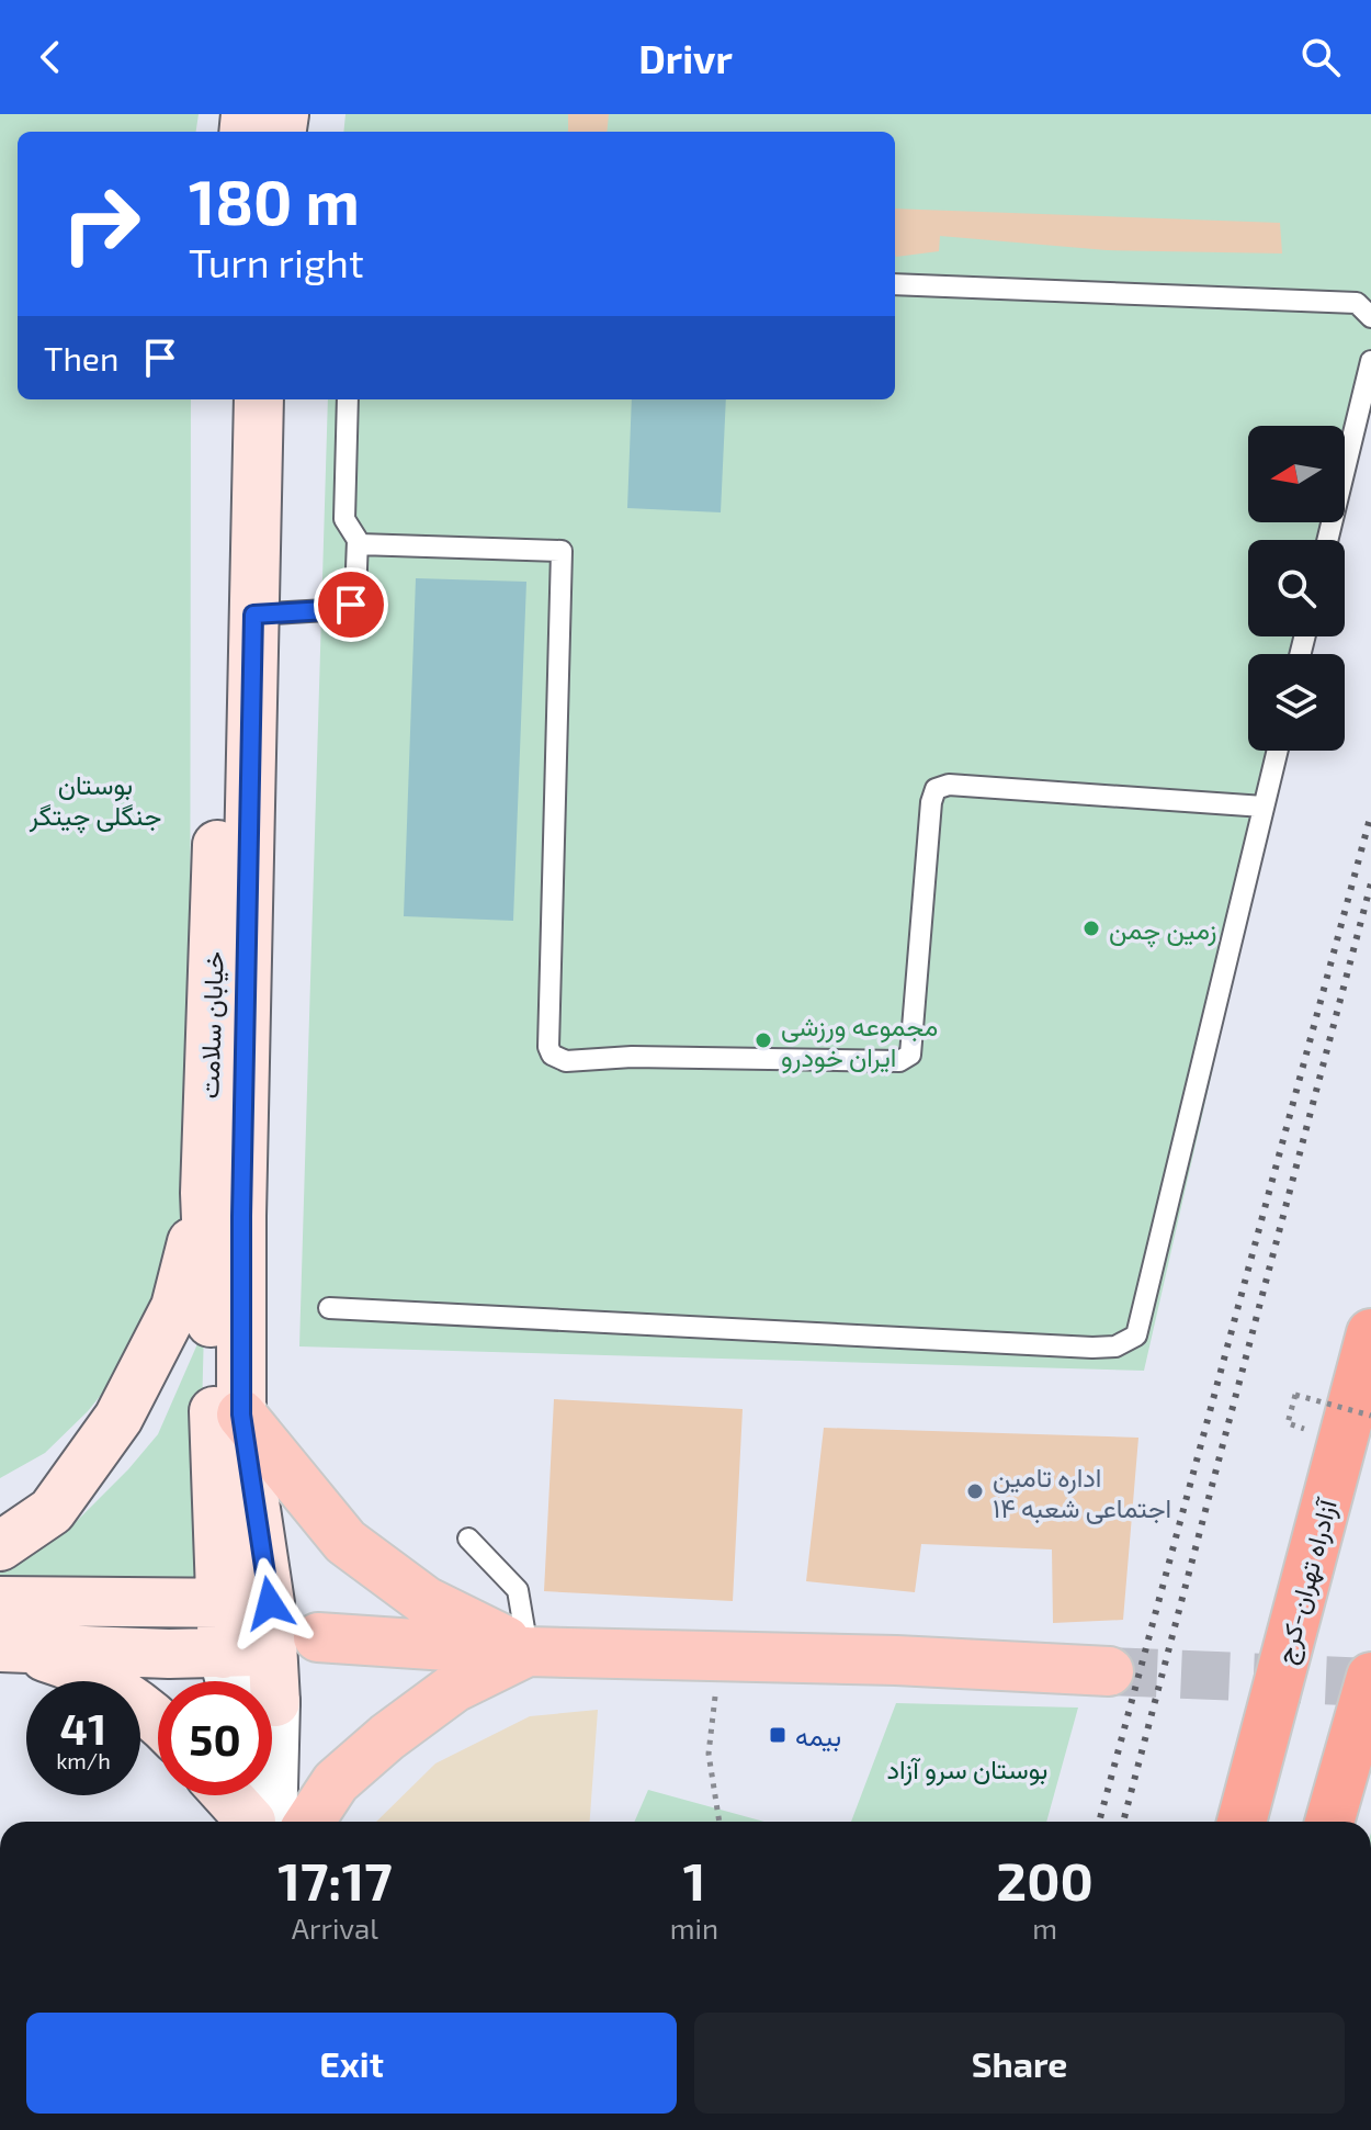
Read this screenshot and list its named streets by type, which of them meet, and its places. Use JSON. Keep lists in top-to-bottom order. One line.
{"streets":{"highway":["آزادراه تهران-کرج"],"main road":["خیابان سلامت"]},"parks":["بوستان جنگلی چیتگر","بوستان سرو آزاد"],"places":{"other":["زمین چمن","مجموعه ورزشی ایران خودرو","اداره تامین اجتماعی شعبه ۱۴"],"transit":["بیمه"]},"north":"left","page":{"header":"Drivr","turn":["180 m","Turn right"],"then":"Then","speed":"41 km/h","limit":"50","eta":["17:17","Arrival","1","min","200","m"],"buttons":["Exit","Share"]}}
